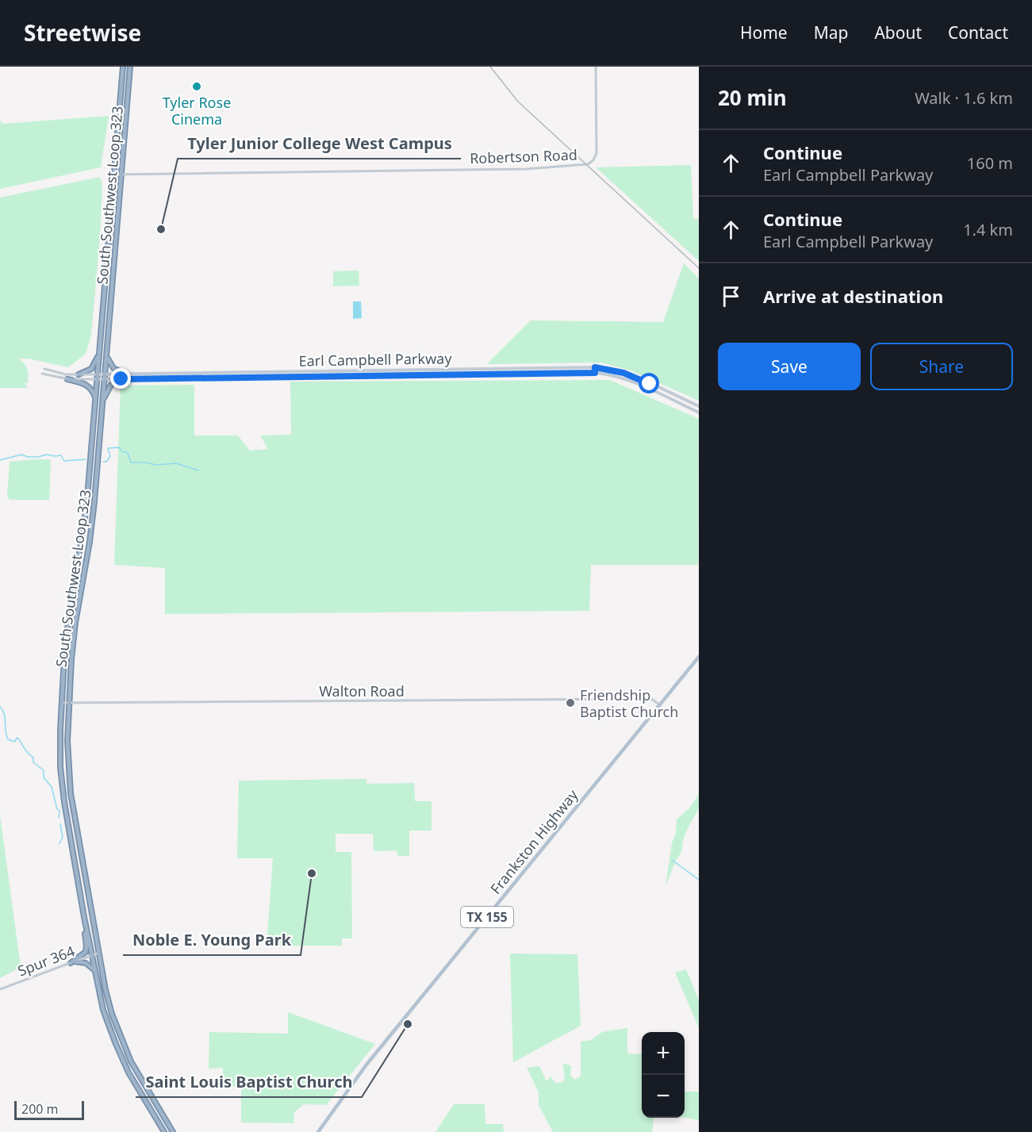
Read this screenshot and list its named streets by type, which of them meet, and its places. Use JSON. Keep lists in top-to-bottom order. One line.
{"streets":{"highway":["South Southwest Loop 323"],"main road":["Earl Campbell Parkway","Frankston Highway","TX 155"],"street":["Robertson Road","Walton Road","Spur 364"]},"crossings":[["Robertson Road","South Southwest Loop 323"],["South Southwest Loop 323","Earl Campbell Parkway"],["South Southwest Loop 323","Walton Road"],["South Southwest Loop 323","Spur 364"],["Walton Road","Frankston Highway"]],"places":["Tyler Rose Cinema","Tyler Junior College West Campus","Friendship Baptist Church","Noble E. Young Park","Saint Louis Baptist Church"],"scale_bar":"200 m","page":{"header":"Streetwise","nav":["Home","Map","About","Contact"],"heading":["20 min","Walk · 1.6 km"],"list":[["Continue","Earl Campbell Parkway","160 m"],["Continue","Earl Campbell Parkway","1.4 km"],"Arrive at destination"],"buttons":["Save","Share"],"map_buttons":["+","−"],"scale":"200 m"}}
